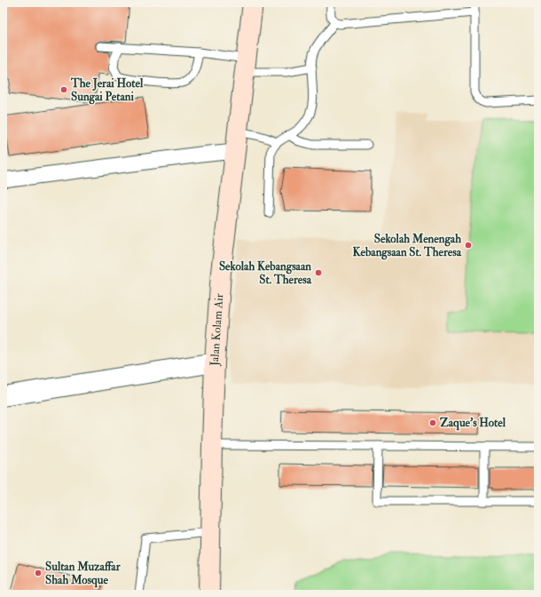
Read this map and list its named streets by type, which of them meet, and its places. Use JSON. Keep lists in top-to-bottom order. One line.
{"streets":{"main road":["Jalan Kolam Air"]},"places":["The Jerai Hotel Sungai Petani","Sekolah Menengah Kebangsaan St. Theresa","Sekolah Kebangsaan St. Theresa","Zaque's Hotel","Sultan Muzaffar Shah Mosque"]}
